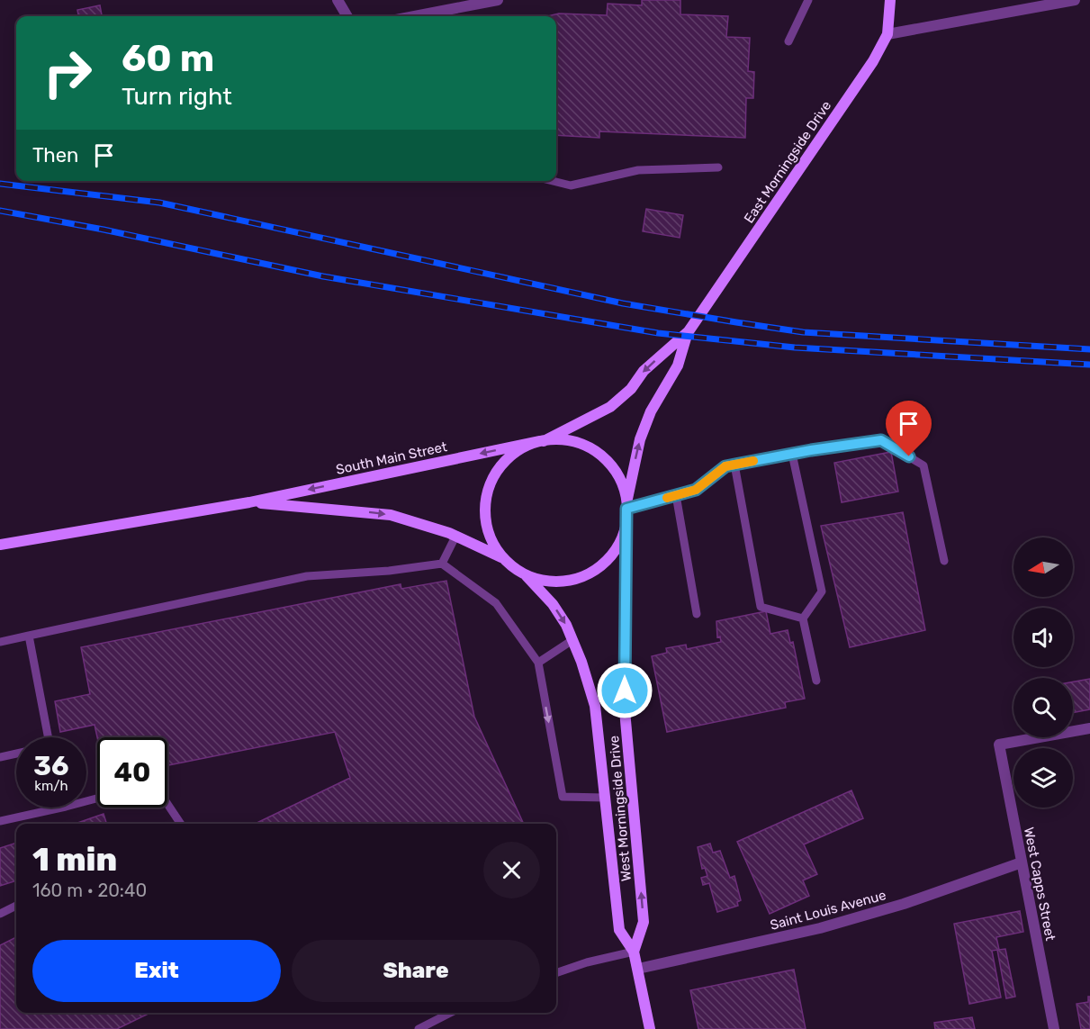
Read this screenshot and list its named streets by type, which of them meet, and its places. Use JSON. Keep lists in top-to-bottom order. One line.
{"streets":{"street":["East Morningside Drive","South Main Street","West Morningside Drive","West Capps Street","Saint Louis Avenue"]},"crossings":[["South Main Street","West Morningside Drive"],["West Morningside Drive","Saint Louis Avenue"],["West Capps Street","Saint Louis Avenue"]],"north":"left","page":{"turn":["60 m","Turn right"],"then":"Then","speed":"36 km/h","limit":"40","heading":["1 min","160 m · 20:40"],"buttons":["Exit","Share"]}}
